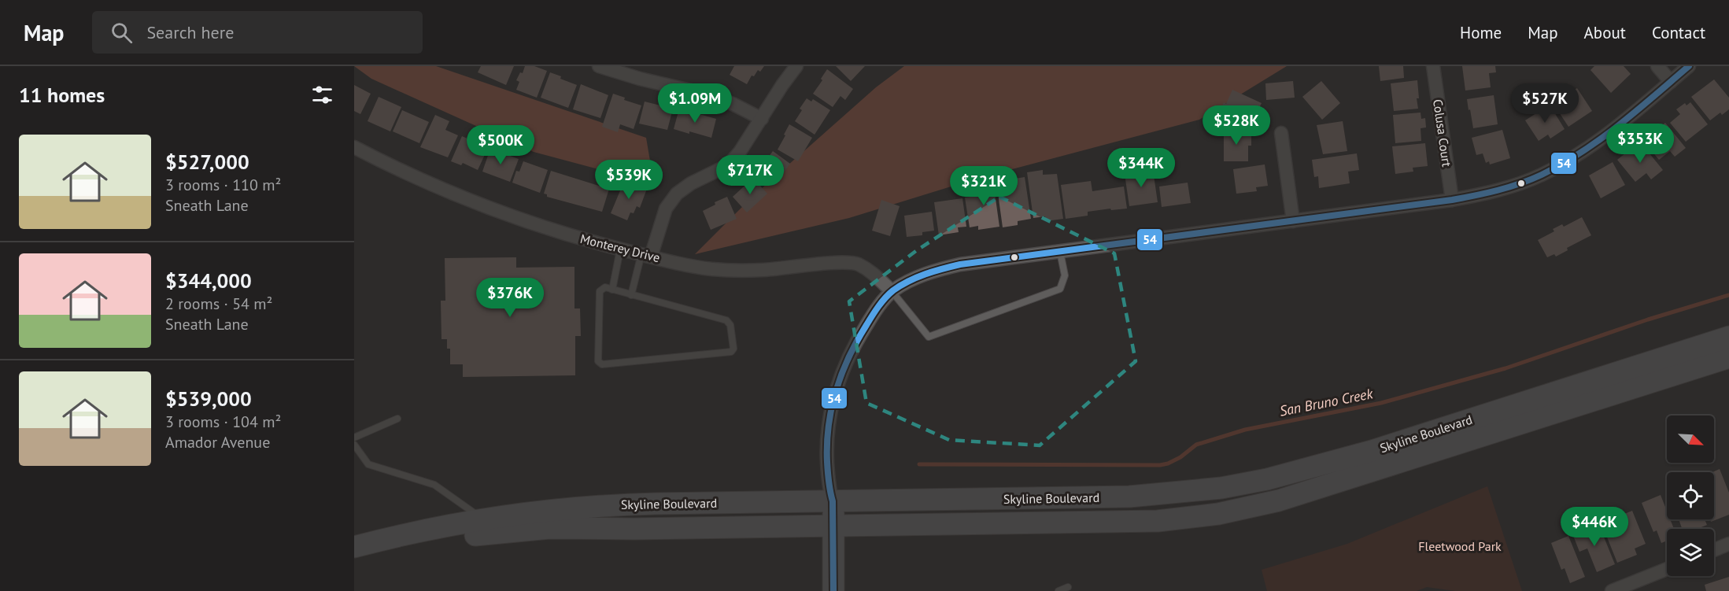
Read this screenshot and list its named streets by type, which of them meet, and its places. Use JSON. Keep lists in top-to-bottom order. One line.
{"streets":{"main road":["Skyline Boulevard"],"street":["Colusa Court","Monterey Drive"]},"water":["San Bruno Creek"],"parks":["Fleetwood Park"],"lines":["transit line 54"],"north":"bottom right","page":{"header":"Map","search":"Search here","nav":["Home","Map","About","Contact"],"heading":"11 homes","price":["$1.09M","$527K","$528K","$353K","$500K","$344K","$717K","$539K","$321K","$376K","$446K"],"list":[{"name":"$527,000","note":"3 rooms · 110 m² · Sneath Lane"},{"name":"$344,000","note":"2 rooms · 54 m² · Sneath Lane"},{"name":"$539,000","note":"3 rooms · 104 m² · Amador Avenue"}]}}
